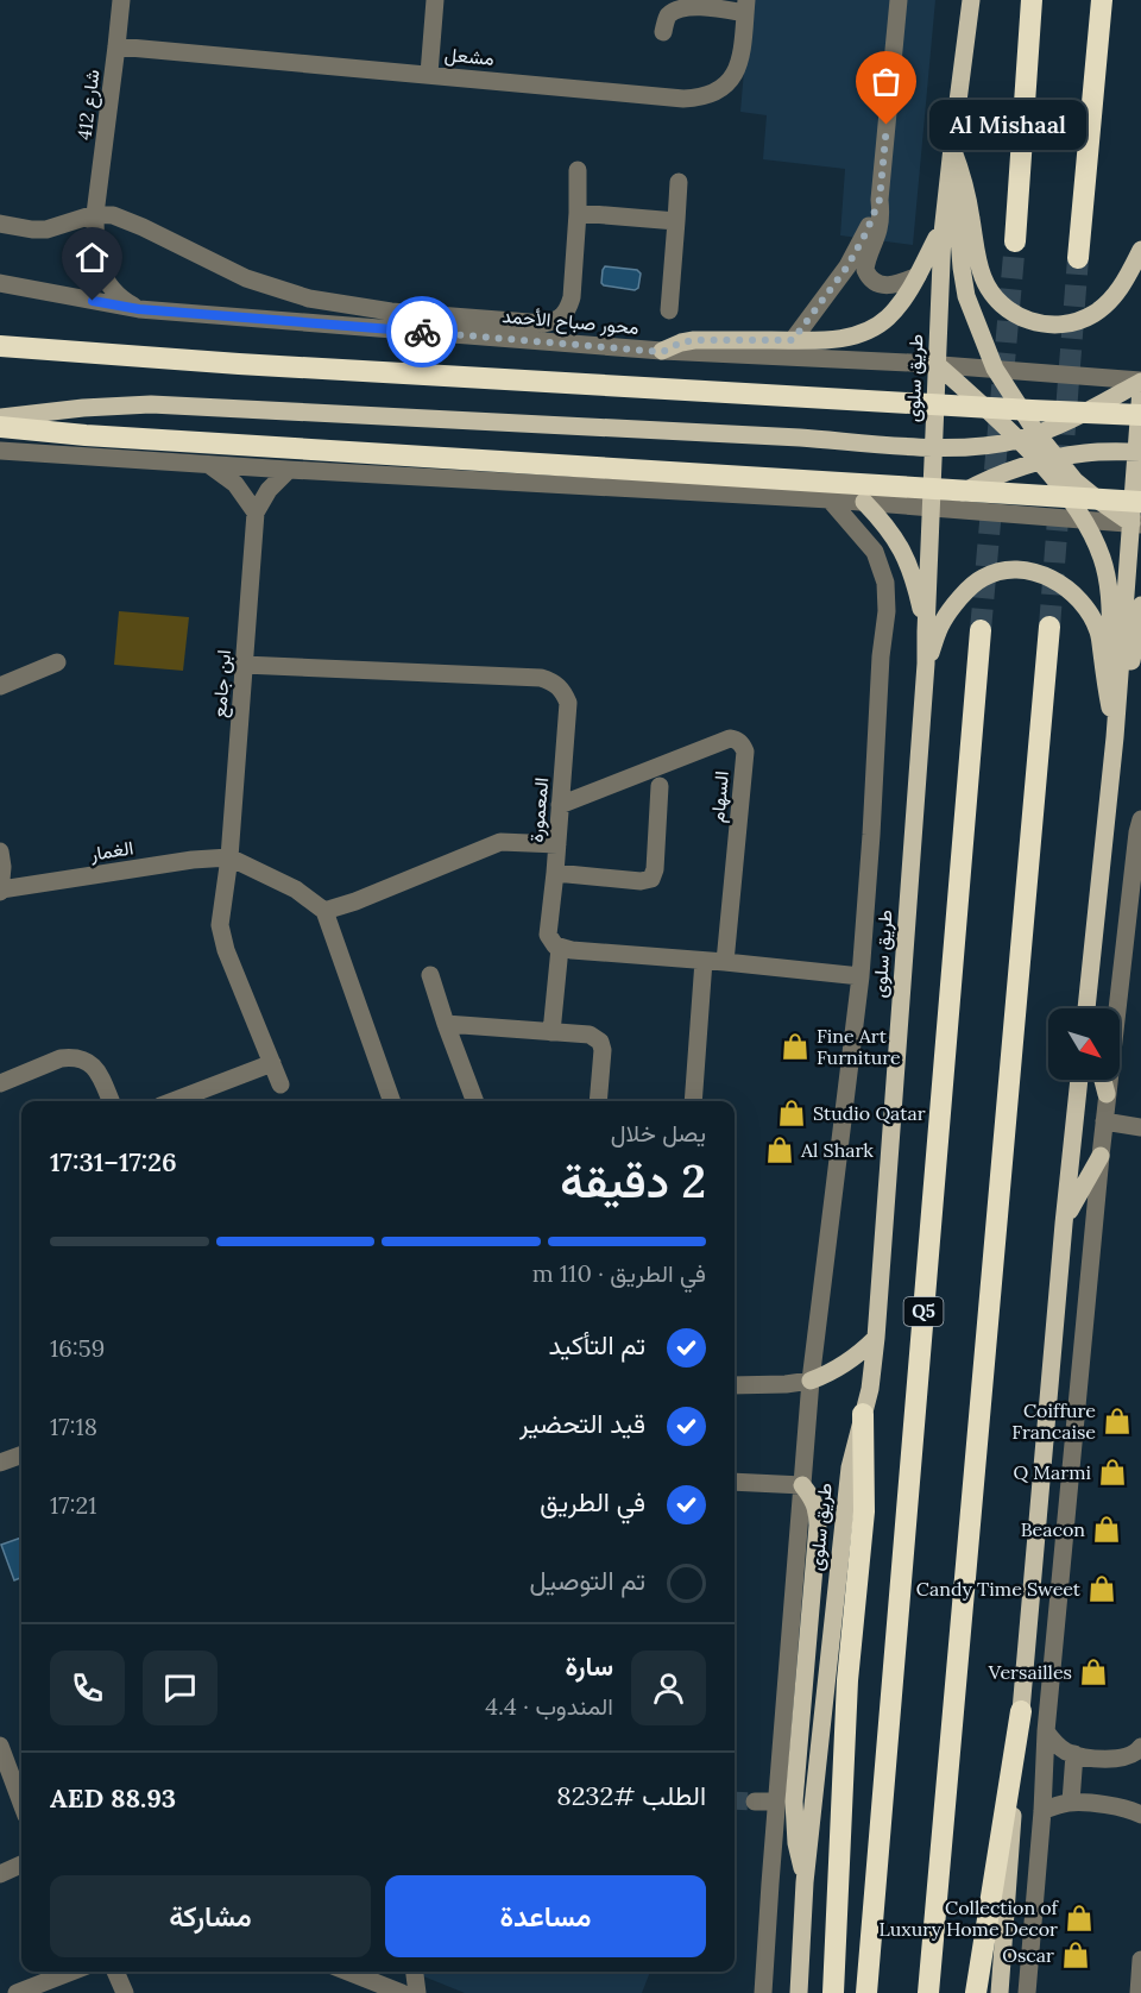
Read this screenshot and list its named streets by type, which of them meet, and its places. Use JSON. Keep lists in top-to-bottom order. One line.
{"streets":{"highway":["Q5"],"main road":["طريق سلوى"],"street":["مشعل","شارع 412","محور صباح الأحمد","ابن جامع","السهام","المعمورة","الغمار"]},"crossings":[["مشعل","شارع 412"],["شارع 412","محور صباح الأحمد"],["محور صباح الأحمد","طريق سلوى"],["ابن جامع","المعمورة"],["ابن جامع","الغمار"],["السهام","المعمورة"]],"places":{"other":["Al Mishaal"],"shop":["Fine Art Furniture","Studio Qatar","Al Shark","Coiffure Francaise","Q Marmi","Beacon","Candy Time Sweet","Versailles","Collection of Luxury Home Decor","Oscar"]},"north":"bottom right","page":{"bubble":"Al Mishaal","heading":["2 دقيقة","يصل خلال","17:26–17:31"],"panel":["سارة","المندوب · 4.4","الطلب #8232","AED 88.93"],"bar":"في الطريق · 110 m","list":[["تم التأكيد","16:59"],["قيد التحضير","17:18"],["في الطريق","17:21"],"تم التوصيل"],"buttons":["مساعدة","مشاركة"]}}
